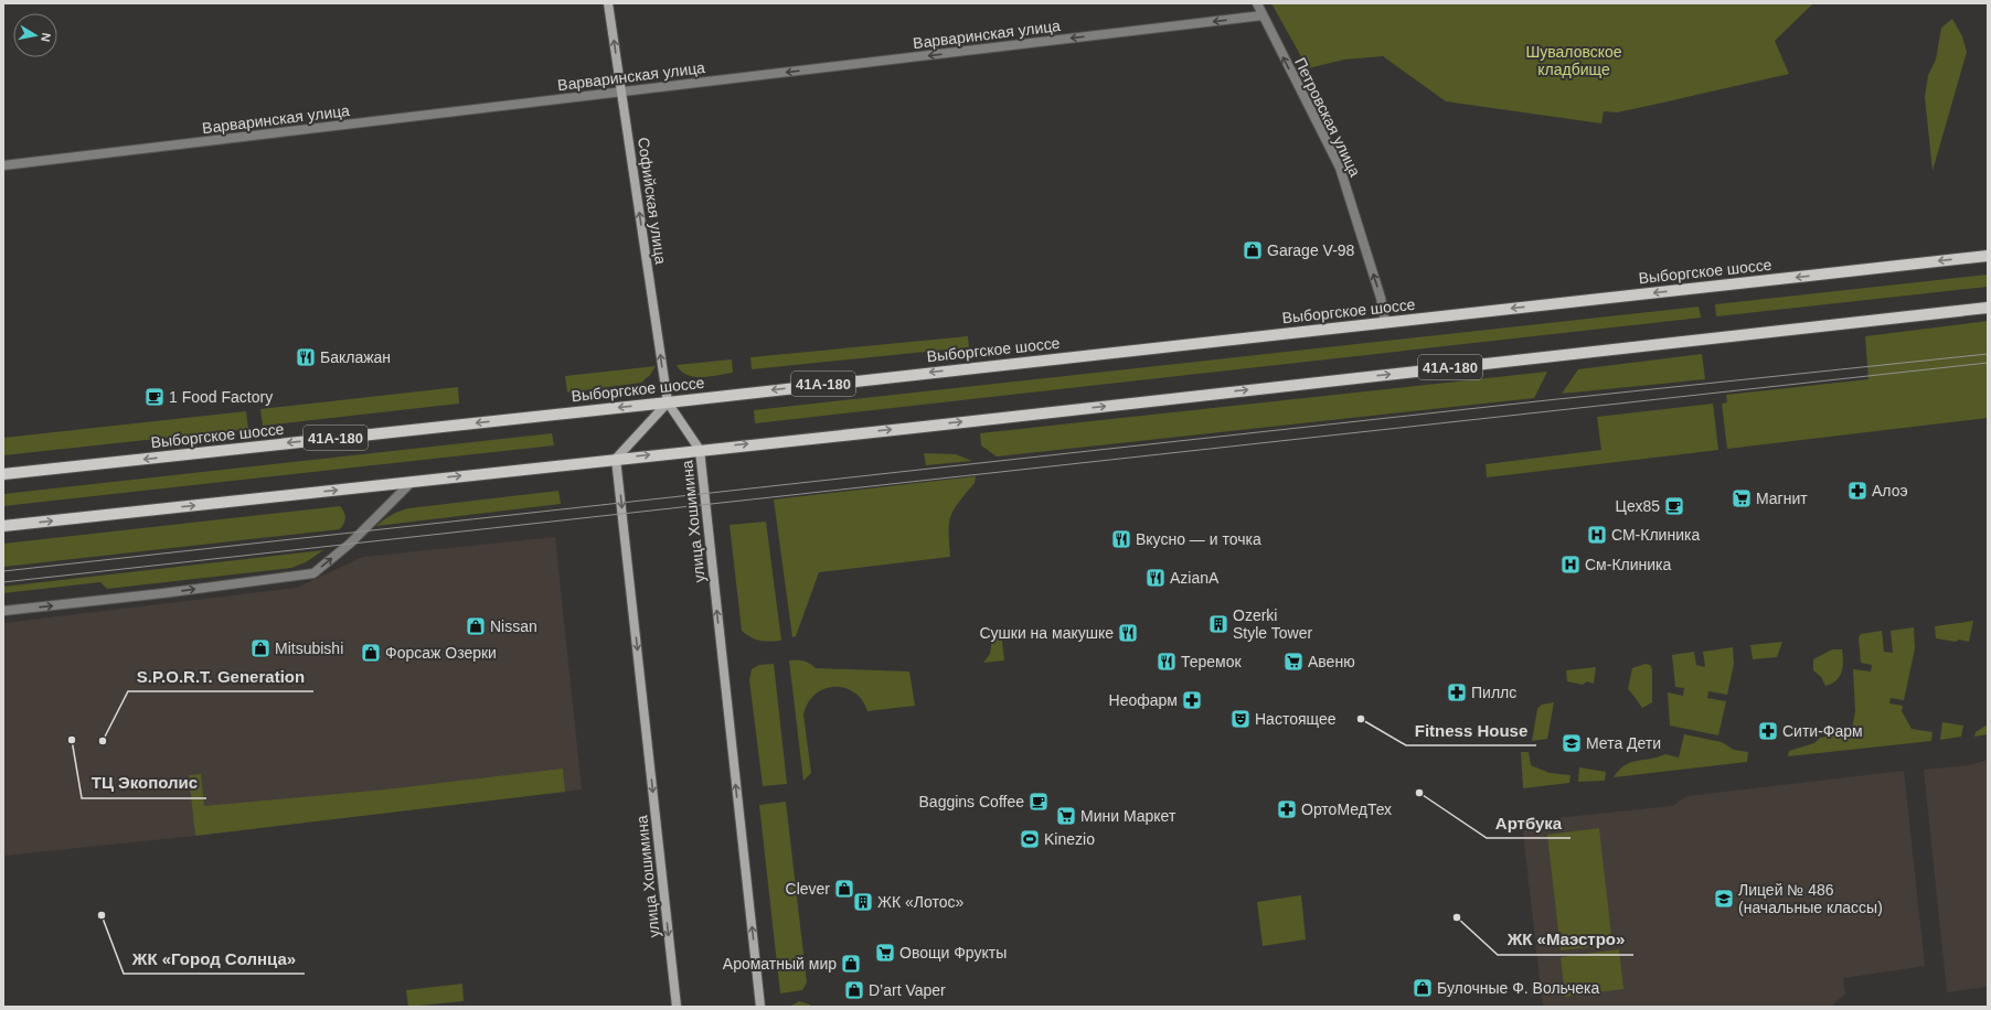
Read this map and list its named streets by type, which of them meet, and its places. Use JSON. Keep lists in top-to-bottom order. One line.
{"streets":{"main road":["Выборгское шоссе","41А-180"],"street":["Варваринская улица","Петровская улица","Софийская улица","улица Хошимина"]},"crossings":[["Варваринская улица","Петровская улица"],["Варваринская улица","Софийская улица"],["Петровская улица","Выборгское шоссе"],["Софийская улица","Выборгское шоссе"],["Софийская улица","улица Хошимина"],["Выборгское шоссе","улица Хошимина"],["41А-180","улица Хошимина"]],"one_way":["Варваринская улица","Петровская улица","Софийская улица"],"parks":["Шуваловское кладбище"],"places":{"shop":["Garage V-98","Nissan","Mitsubishi","Форсаж Озерки","Clever","Ароматный мир","Булочные Ф. Вольчека","D’art Vaper"],"restaurant":["Баклажан","Вкусно — и точка","AzianA","Сушки на макушке","Теремок"],"cafe":["1 Food Factory","Цех85","Baggins Coffee"],"pharmacy":["Алоэ","Пиллс","Неофарм","Сити-Фарм","ОртоМедТех"],"supermarket":["Магнит","Авеню","Мини Маркет","Овощи Фрукты"],"hospital":["СМ-Клиника","См-Клиника"],"building":["Ozerki Style Tower","ЖК «Лотос»"],"theatre":["Настоящее"],"other":["Fitness House","ТЦ Экополис","S.P.O.R.T. Generation","Артбука","ЖК «Город Солнца»","ЖК «Маэстро»"],"school or university":["Мета Дети","Лицей № 486 (начальные классы)"],"sports":["Kinezio"]},"north":"right"}
